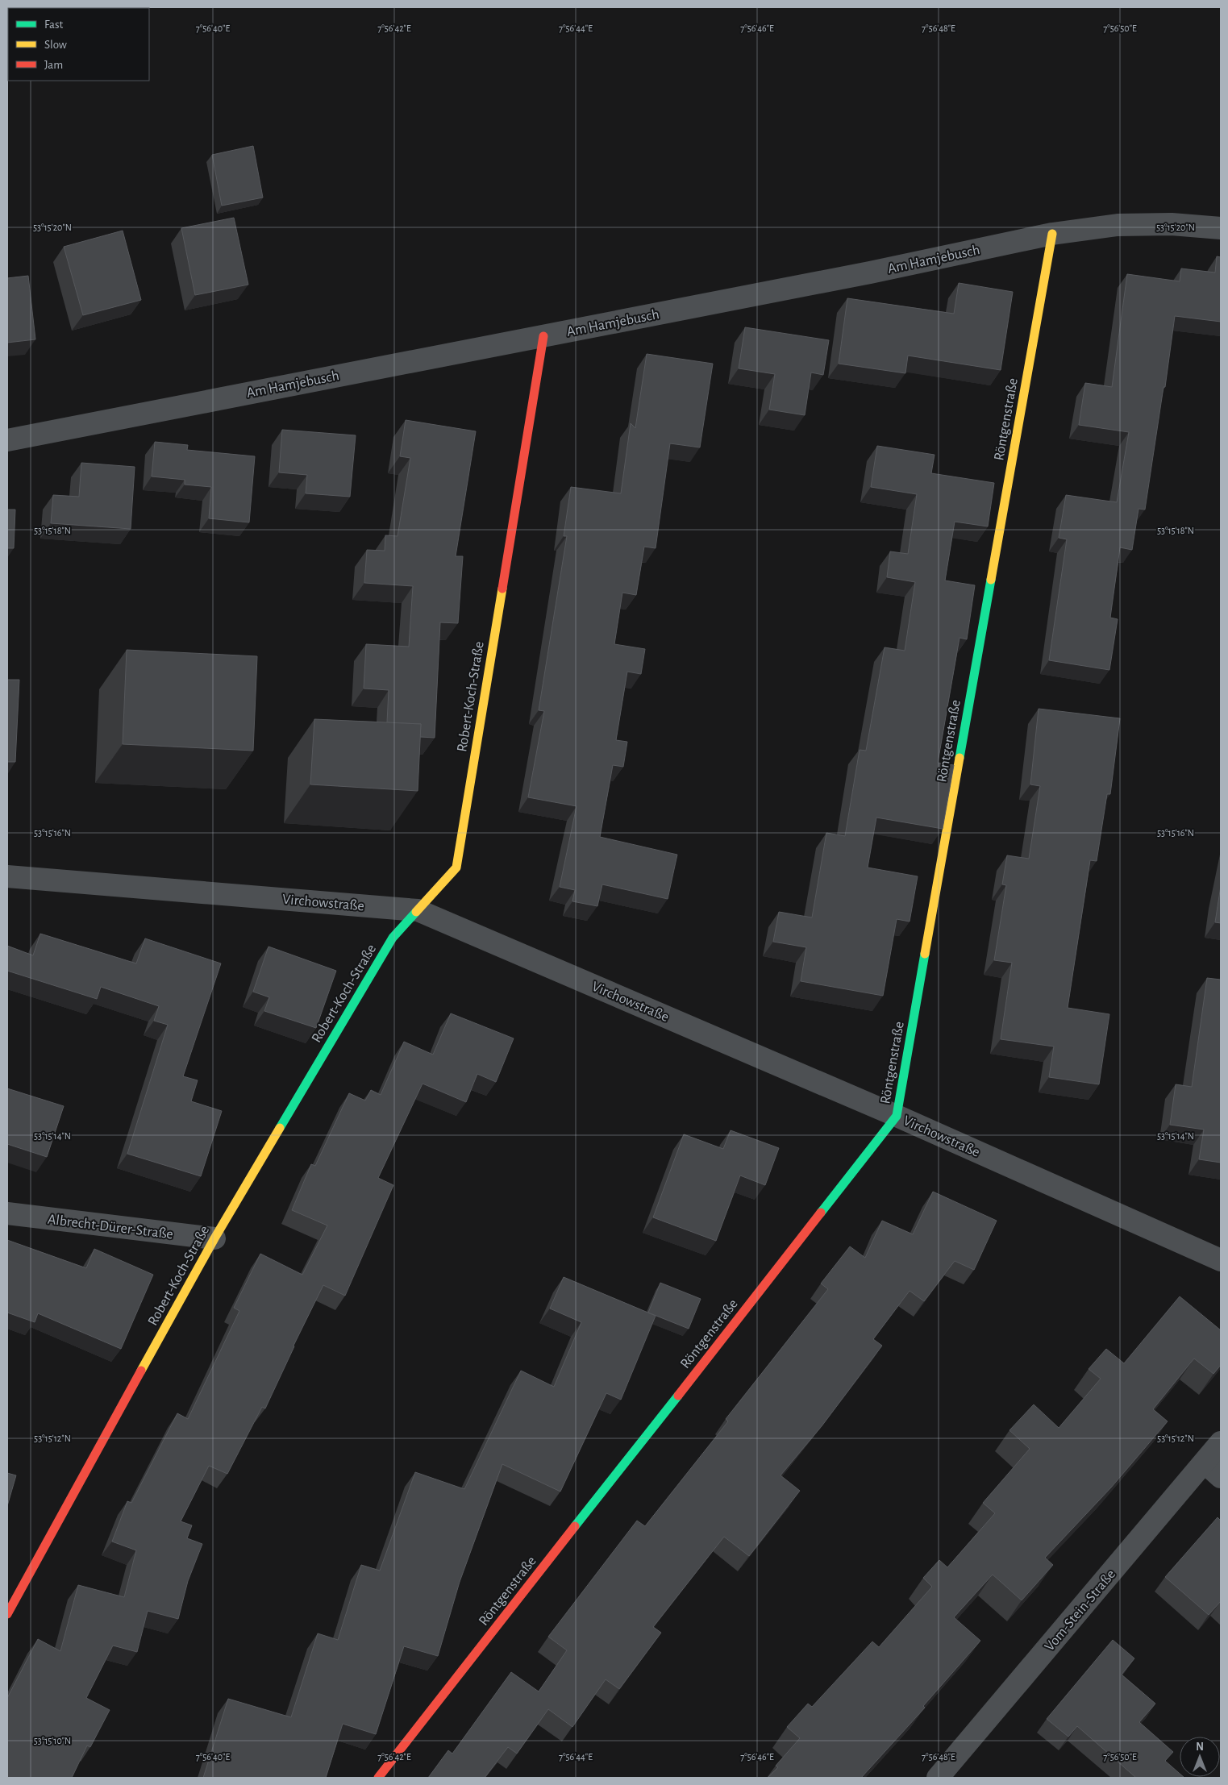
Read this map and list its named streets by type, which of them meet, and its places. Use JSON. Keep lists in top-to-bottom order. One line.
{"streets":{"street":["Am Hamjebusch","Röntgenstraße","Robert-Koch-Straße","Virchowstraße","Albrecht-Dürer-Straße","Vom-Stein-Straße"]},"crossings":[["Am Hamjebusch","Röntgenstraße"],["Am Hamjebusch","Robert-Koch-Straße"],["Röntgenstraße","Virchowstraße"],["Robert-Koch-Straße","Virchowstraße"],["Robert-Koch-Straße","Albrecht-Dürer-Straße"]],"legend":["Fast","Slow","Jam"],"north":"top","coordinates":["7°56'40\"E","7°56'42\"E","7°56'44\"E","7°56'46\"E","7°56'48\"E","7°56'50\"E","53°15'20\"N","53°15'18\"N","53°15'16\"N","53°15'14\"N","53°15'12\"N","53°15'10\"N"]}
